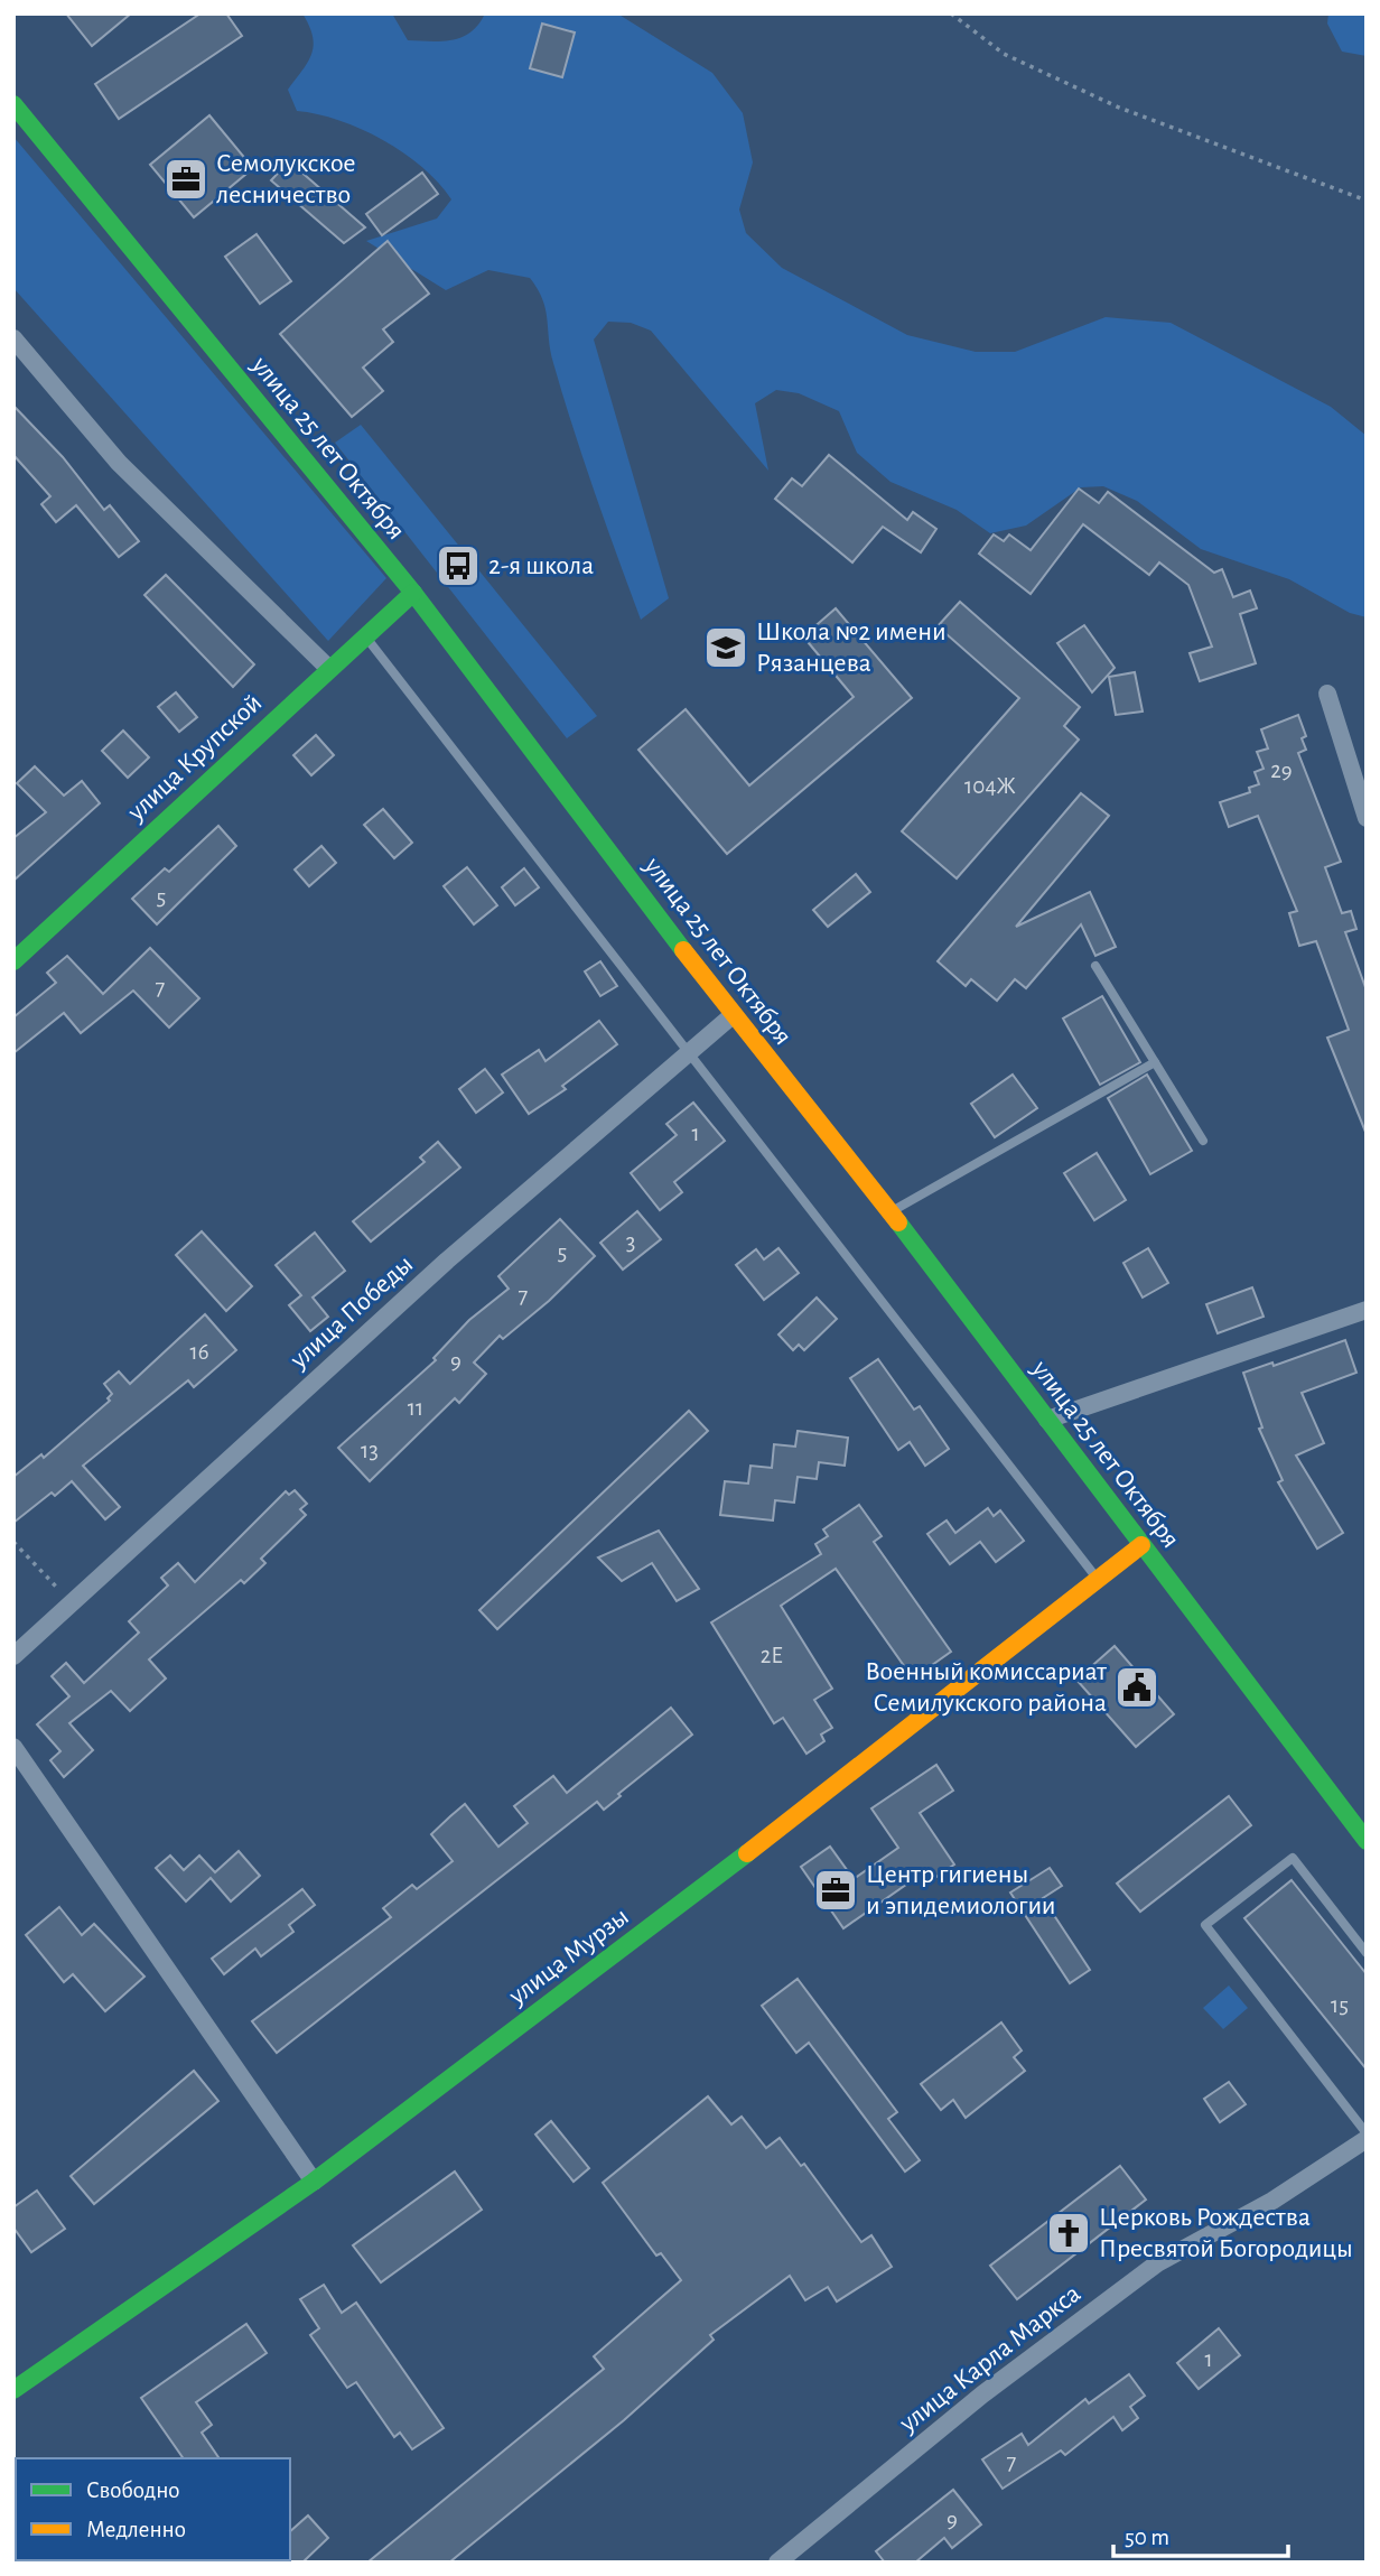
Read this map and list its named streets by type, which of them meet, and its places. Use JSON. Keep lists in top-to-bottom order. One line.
{"streets":{"street":["улица 25 лет Октября","улица Крупской","улица Победы","улица Мурзы","улица Карла Маркса"]},"crossings":[["улица 25 лет Октября","улица Крупской"],["улица 25 лет Октября","улица Победы"],["улица 25 лет Октября","улица Мурзы"]],"places":{"office":["Семолукское лесничество","Центр гигиены и эпидемиологии"],"bus stop":["2-я школа"],"school or university":["Школа №2 имени Рязанцева"],"public building":["Военный комиссариат Семилукского района"],"church":["Церковь Рождества Пресвятой Богородицы"]},"house_numbers":["29","104Ж","5","7","1","3","5","7","16","9","11","13","2Е","15","1","7","9"],"legend":["Свободно","Медленно"],"scale_bar":"50 m"}
